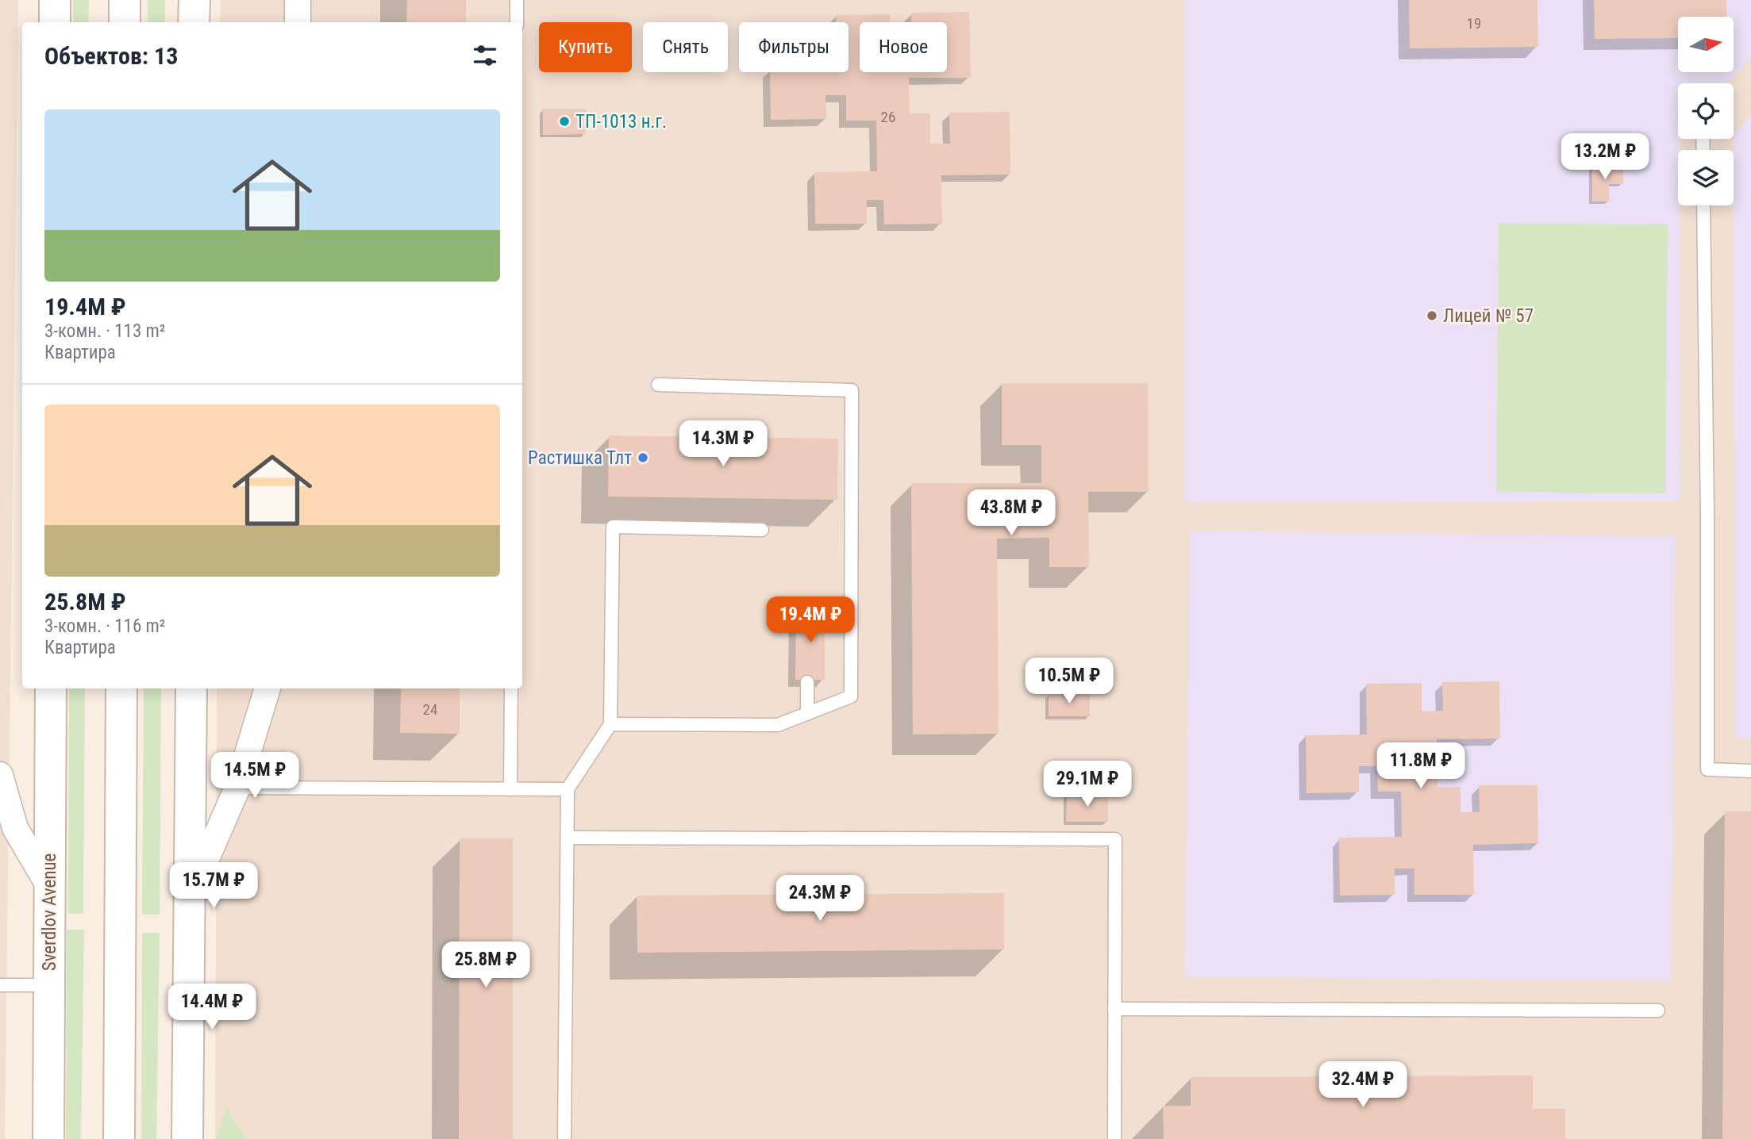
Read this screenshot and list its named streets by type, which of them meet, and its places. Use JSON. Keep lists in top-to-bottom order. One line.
{"streets":{"main road":["Sverdlov Avenue"]},"places":["ТП-1013 н.г.","Лицей № 57","Растишка Тлт"],"house_numbers":["19","26","24"],"north":"right","page":{"chip":["Купить","Снять","Фильтры","Новое"],"heading":"Объектов: 13","list":[{"name":"19.4M ₽","note":"3-комн. · 113 m² · Квартира"},{"name":"25.8M ₽","note":"3-комн. · 116 m² · Квартира"}],"price":["13.2M ₽","14.3M ₽","43.8M ₽","19.4M ₽","10.5M ₽","11.8M ₽","14.5M ₽","29.1M ₽","15.7M ₽","24.3M ₽","25.8M ₽","14.4M ₽","32.4M ₽"]}}
